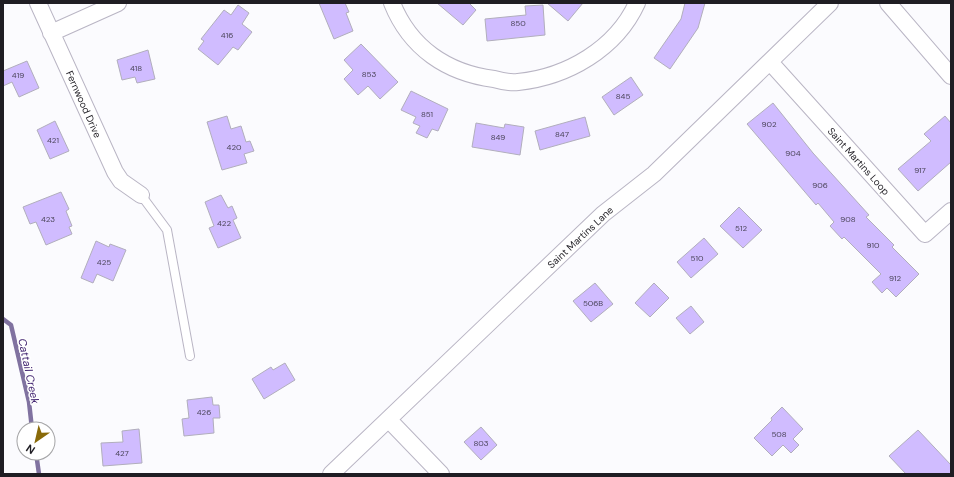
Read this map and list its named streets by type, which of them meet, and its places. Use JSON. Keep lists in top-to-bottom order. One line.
{"streets":{"street":["Fernwood Drive","Saint Martins Loop","Saint Martins Lane"]},"crossings":[["Saint Martins Loop","Saint Martins Lane"]],"water":["Cattail Creek"],"house_numbers":["850","416","418","853","419","845","851","902","847","849","421","420","904","917","906","423","908","422","512","910","510","425","912","506B","426","508","803","427"],"north":"bottom left"}
